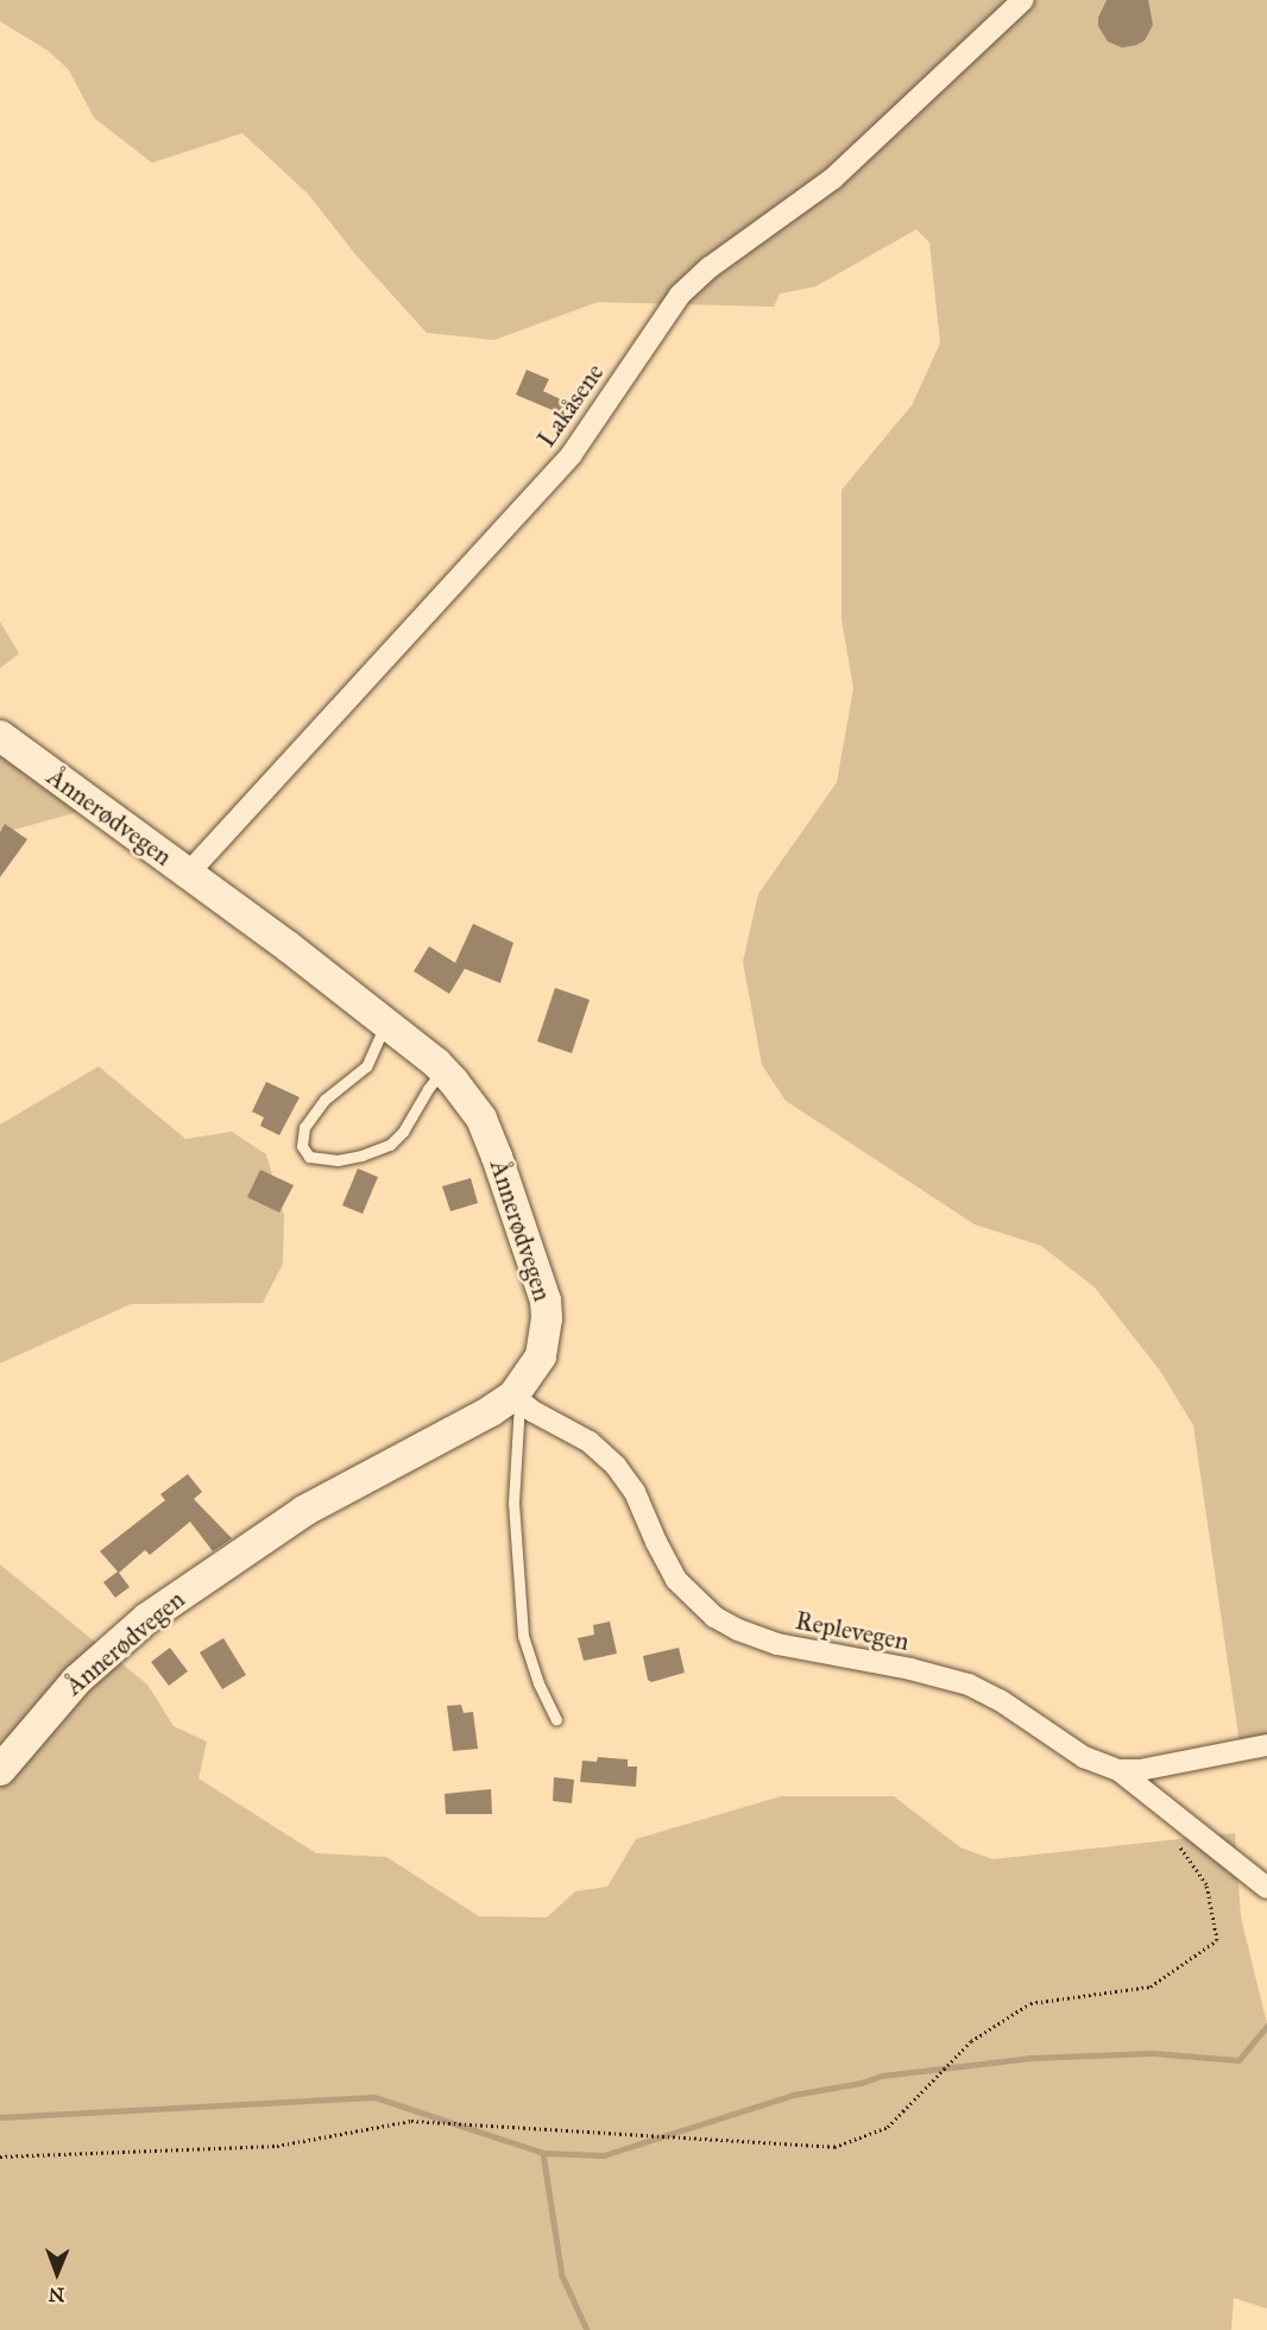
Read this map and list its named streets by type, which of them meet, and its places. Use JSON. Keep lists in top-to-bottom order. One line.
{"streets":{"main road":["Ånnerødvegen"],"street":["Lakåsene","Replevegen"]},"crossings":[["Lakåsene","Ånnerødvegen"],["Ånnerødvegen","Replevegen"]],"north":"bottom"}
